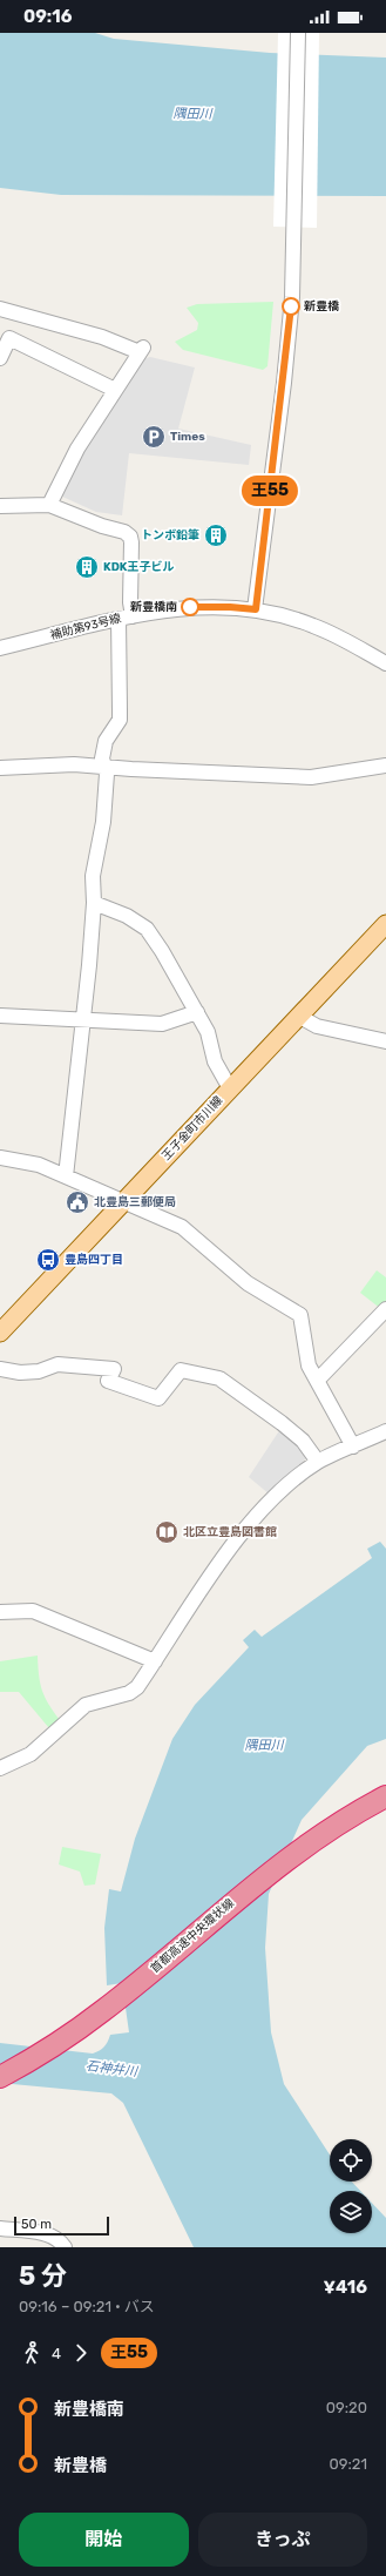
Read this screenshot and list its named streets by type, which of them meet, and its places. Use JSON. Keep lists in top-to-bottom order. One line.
{"streets":{"highway":["首都高速中央環状線"],"main road":["王子金町市川線"],"street":["補助第93号線"]},"water":["隅田川","石神井川"],"places":{"other":["新豊橋","新豊橋南"],"parking":["Times"],"building":["トンボ鉛筆","KDK王子ビル"],"public building":["北豊島三郵便局"],"bus stop":["豊島四丁目"],"library":["北区立豊島図書館"]},"lines":["bus line 王55"],"scale_bar":"50 m","page":{"status":"09:16","on_map":"王55","scale":"50 m","heading":["5 分","09:16 – 09:21 · バス","¥416"],"legs":["4","王55"],"list":[{"name":"新豊橋南","value":"09:20"},{"name":"新豊橋","value":"09:21"}],"buttons":["開始","きっぷ"]}}
